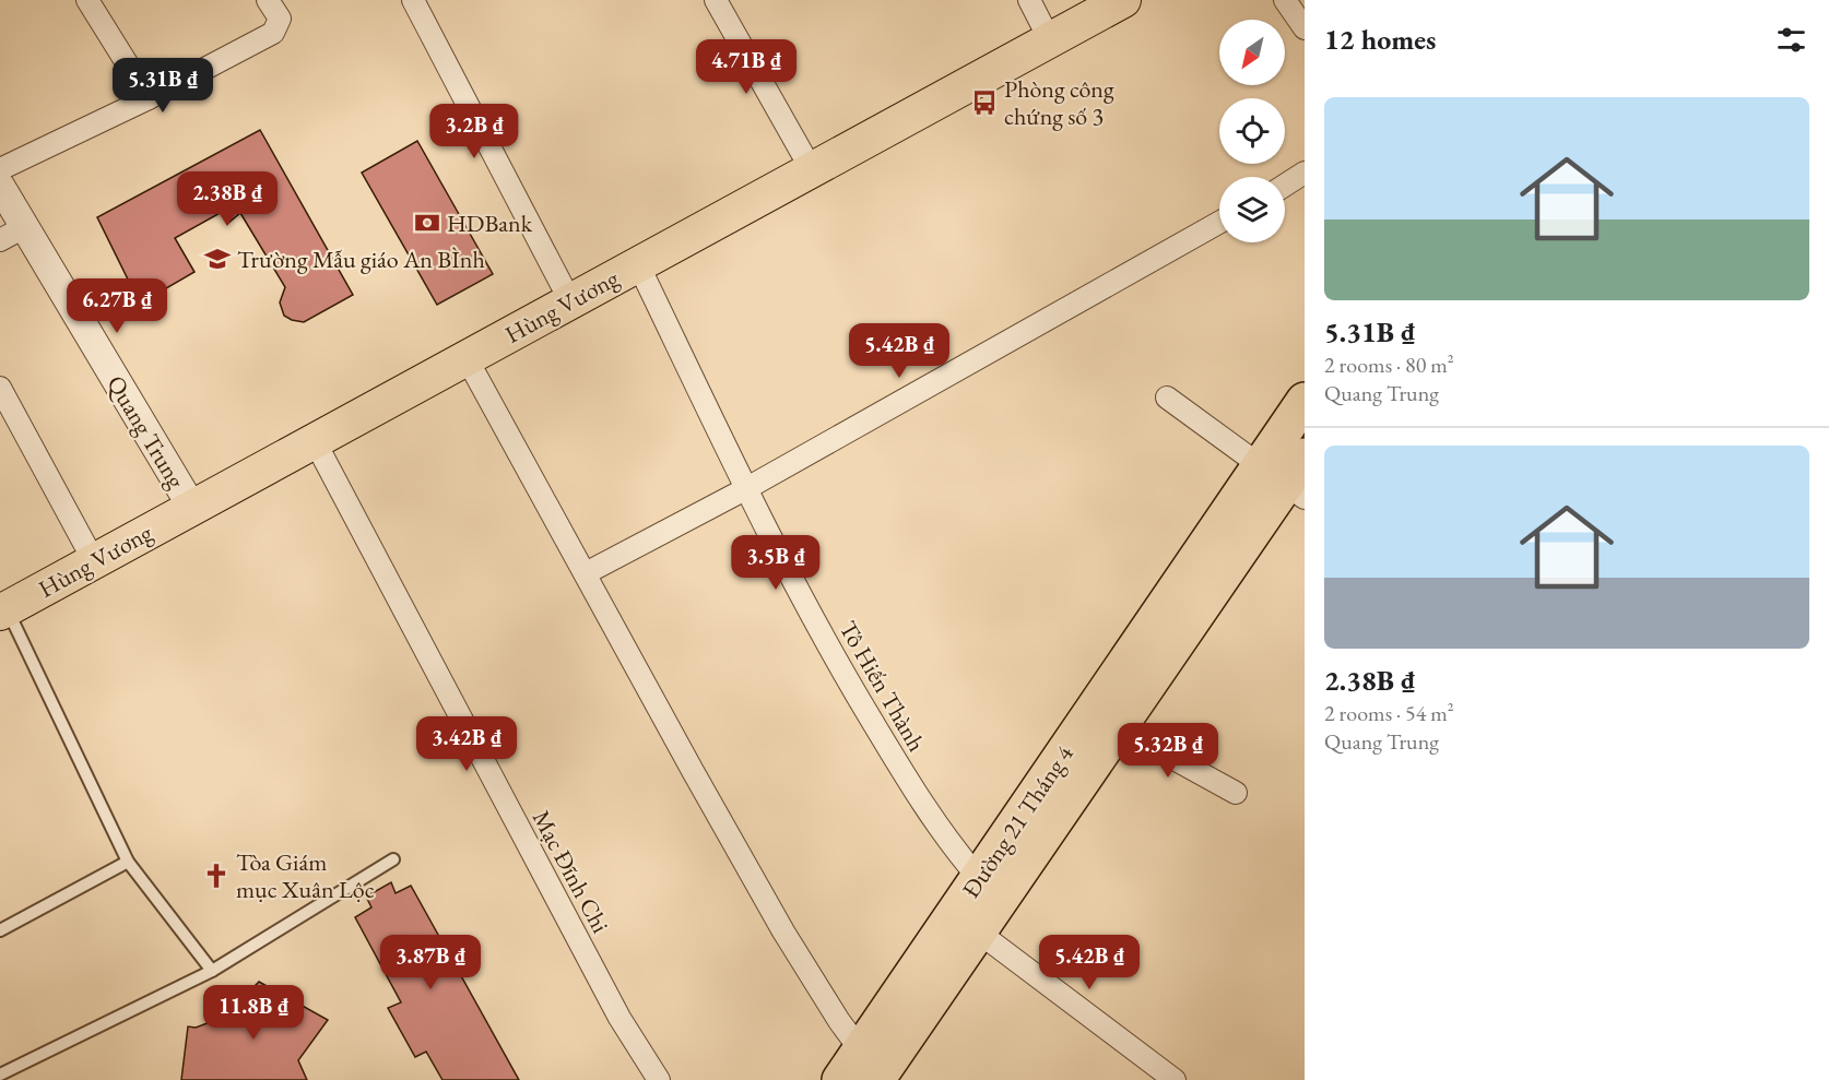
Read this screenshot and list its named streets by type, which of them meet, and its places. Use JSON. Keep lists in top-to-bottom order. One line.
{"streets":{"highway":["Đường 21 Tháng 4"],"main road":["Hùng Vương"],"street":["Quang Trung","Tô Hiến Thành","Mạc Đĩnh Chi"]},"crossings":[["Hùng Vương","Quang Trung"],["Hùng Vương","Tô Hiến Thành"],["Hùng Vương","Mạc Đĩnh Chi"],["Tô Hiến Thành","Đường 21 Tháng 4"]],"places":{"bus stop":["Phòng công chứng số 3"],"bank":["HDBank"],"school or university":["Trường Mẫu giáo An BÌnh"],"church":["Tòa Giám mục Xuân Lộc"]},"north":"bottom left","page":{"heading":"12 homes","price":["4.71B ₫","5.31B ₫","3.2B ₫","2.38B ₫","6.27B ₫","5.42B ₫","3.5B ₫","3.42B ₫","5.32B ₫","3.87B ₫","5.42B ₫","11.8B ₫"],"list":[{"name":"5.31B ₫","note":"2 rooms · 80 m² · Quang Trung"},{"name":"2.38B ₫","note":"2 rooms · 54 m² · Quang Trung"}]}}
